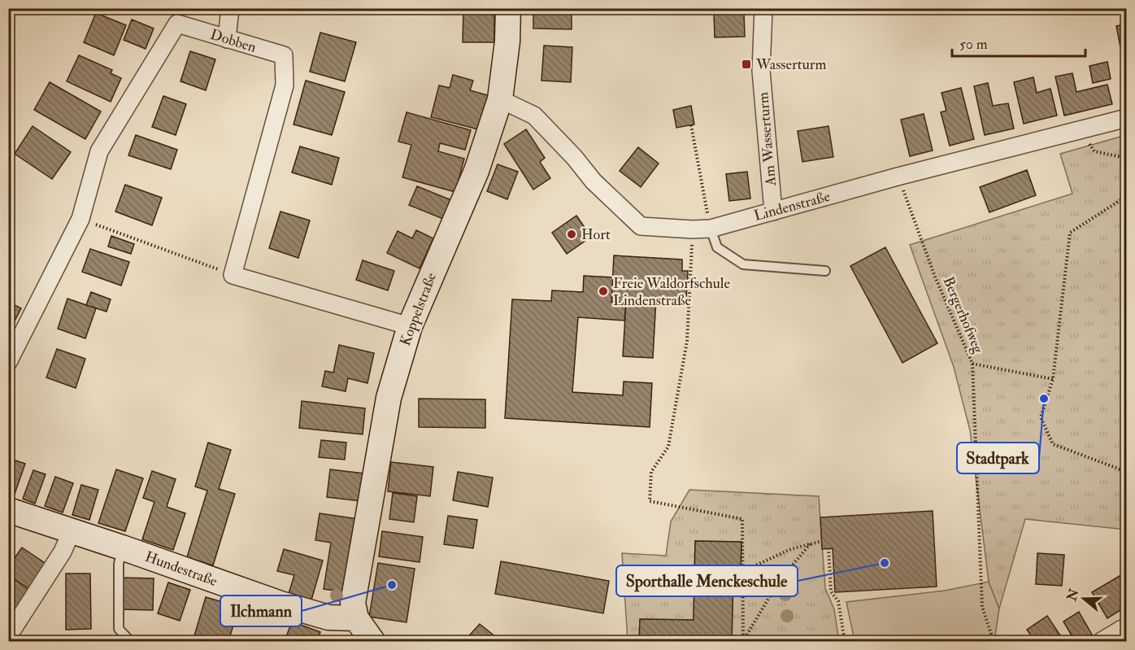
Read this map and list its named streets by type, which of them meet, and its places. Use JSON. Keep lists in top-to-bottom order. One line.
{"streets":{"street":["Dobben","Am Wasserturm","Lindenstraße","Koppelstraße","Hundestraße"],"path":["Bergerhofweg"]},"crossings":[["Am Wasserturm","Lindenstraße"],["Lindenstraße","Koppelstraße"],["Lindenstraße","Bergerhofweg"],["Koppelstraße","Hundestraße"]],"places":{"transit":["Wasserturm"],"other":["Hort","Freie Waldorfschule Lindenstraße","Stadtpark","Sporthalle Menckeschule","Ilchmann"]},"scale_bar":"50 m","north":"left"}
